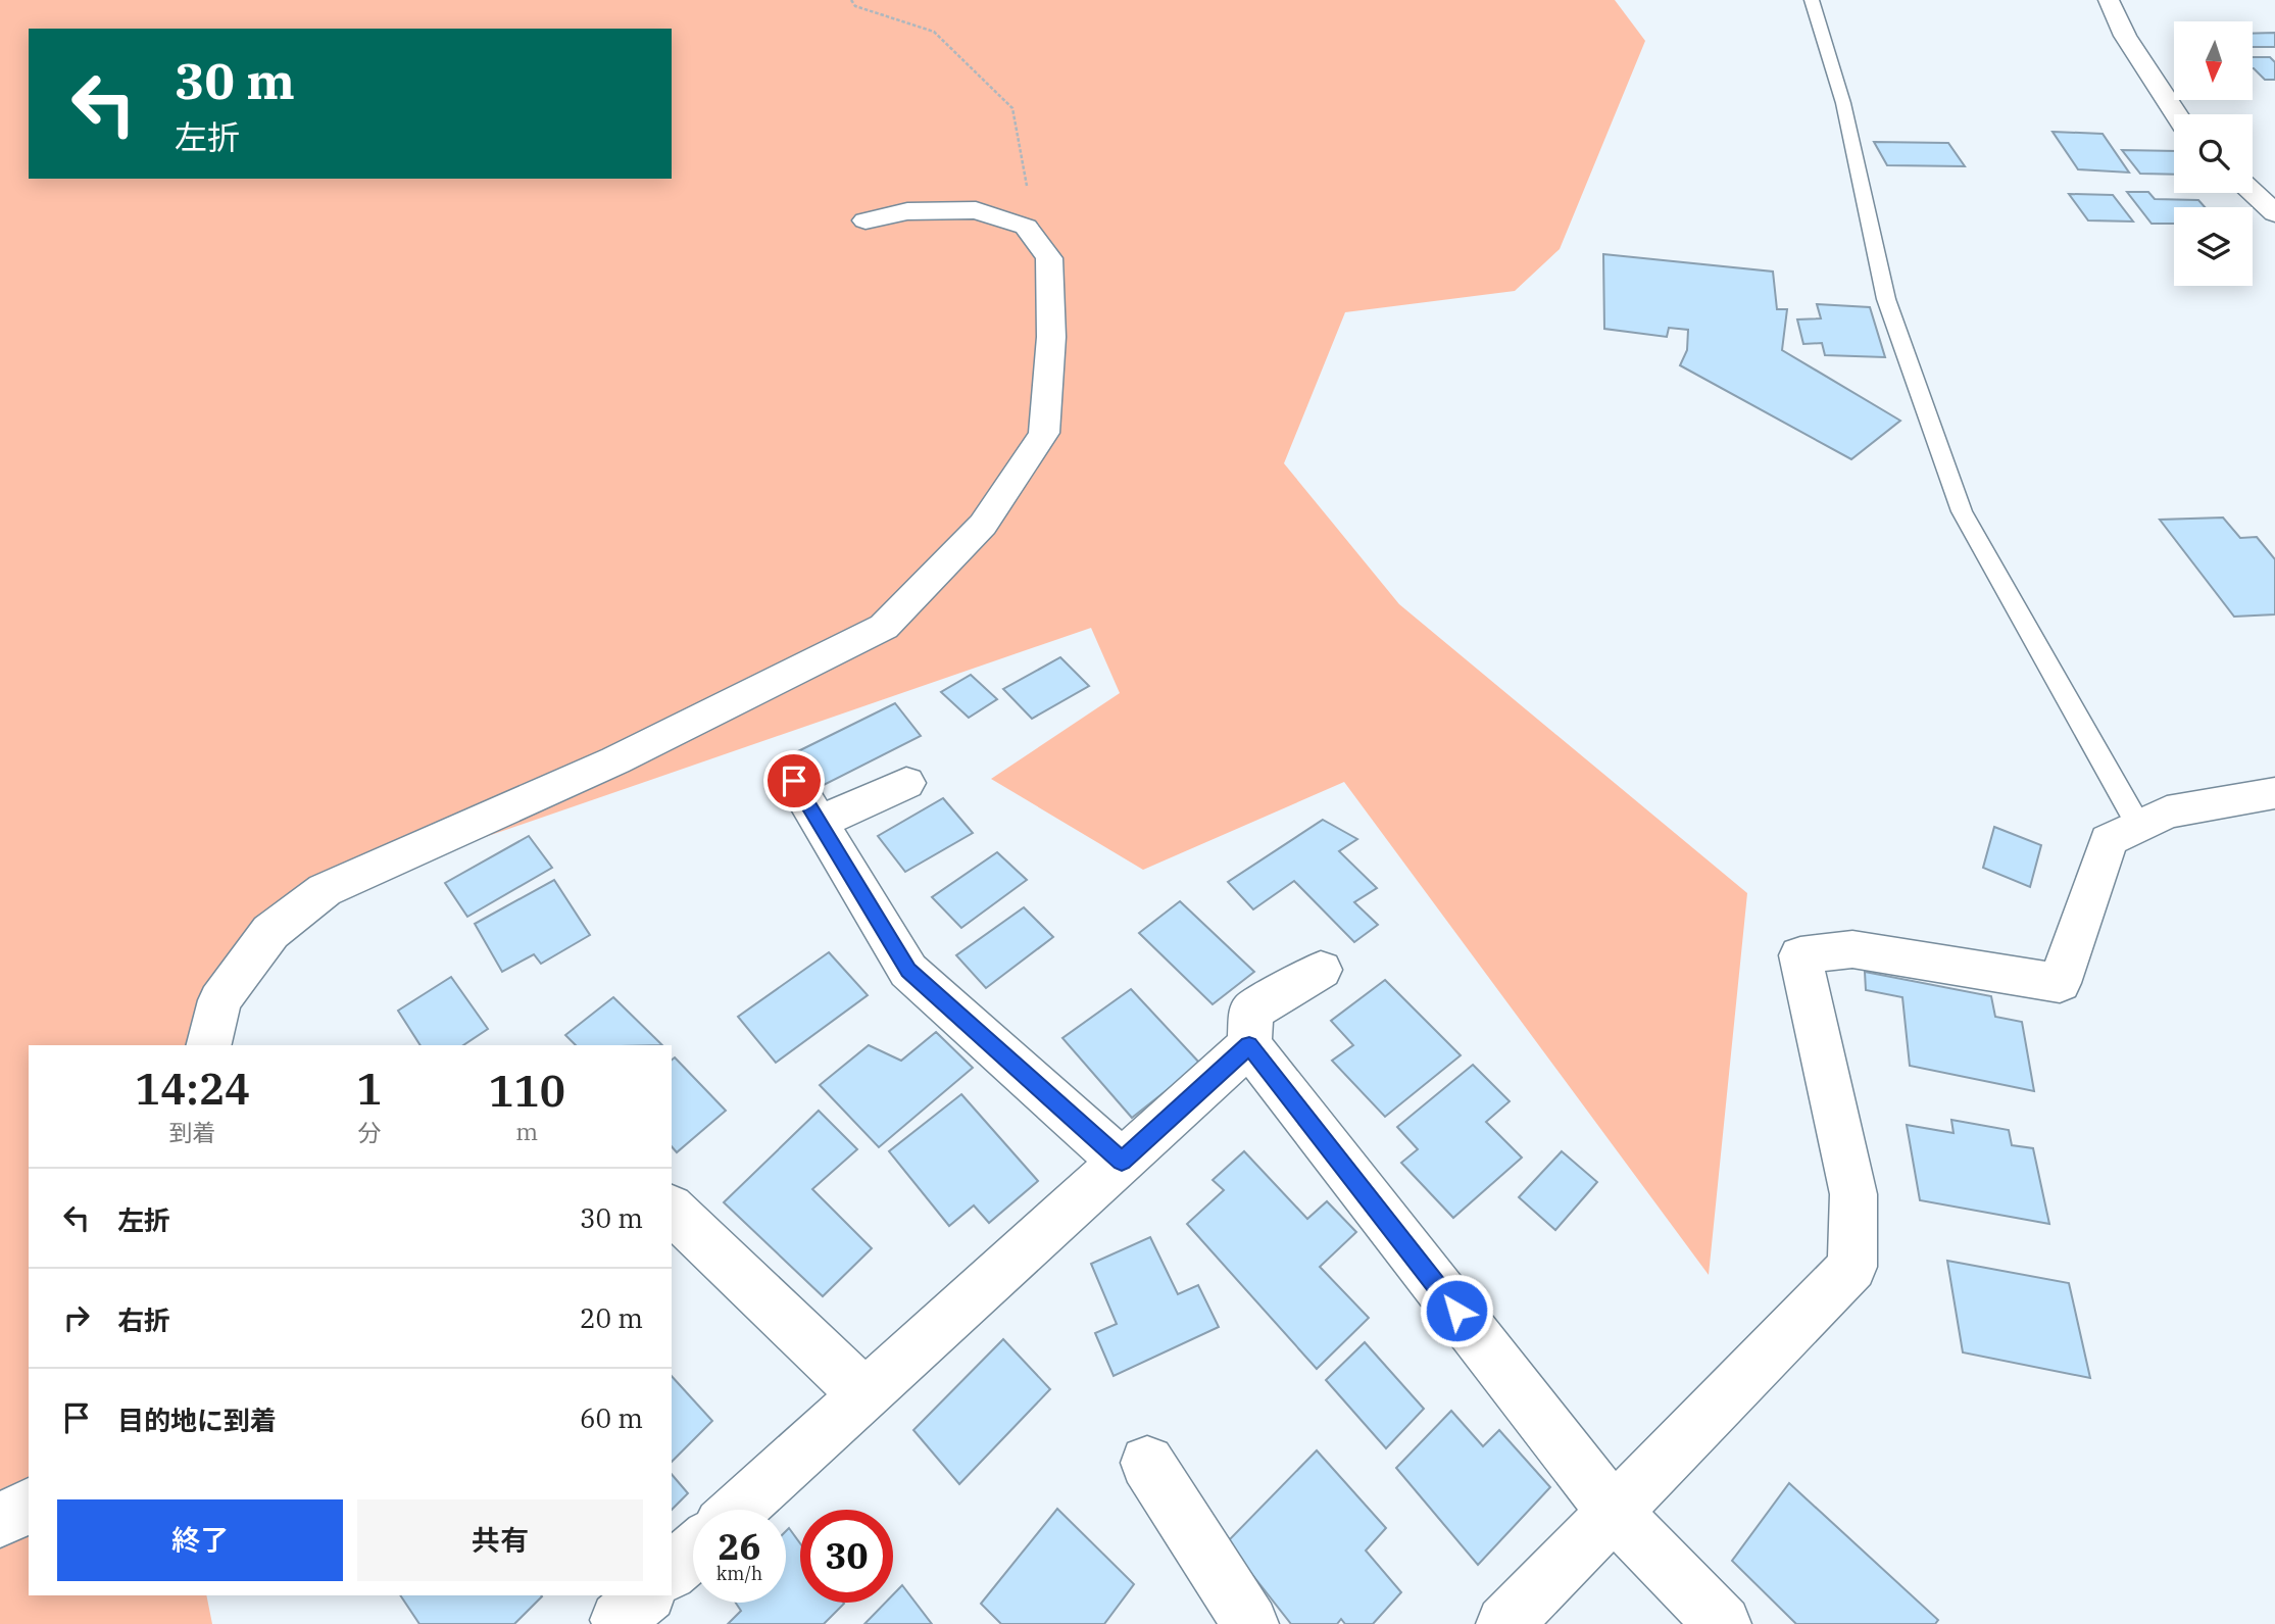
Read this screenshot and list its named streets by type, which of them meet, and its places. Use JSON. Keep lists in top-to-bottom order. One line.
{"north":"bottom","page":{"turn":["30 m","左折"],"eta":["14:24","到着","1","分","110","m"],"list":[{"name":"左折","value":"30 m"},{"name":"右折","value":"20 m"},{"name":"目的地に到着","value":"60 m"}],"buttons":["終了","共有"],"speed":"26 km/h","limit":"30"}}
